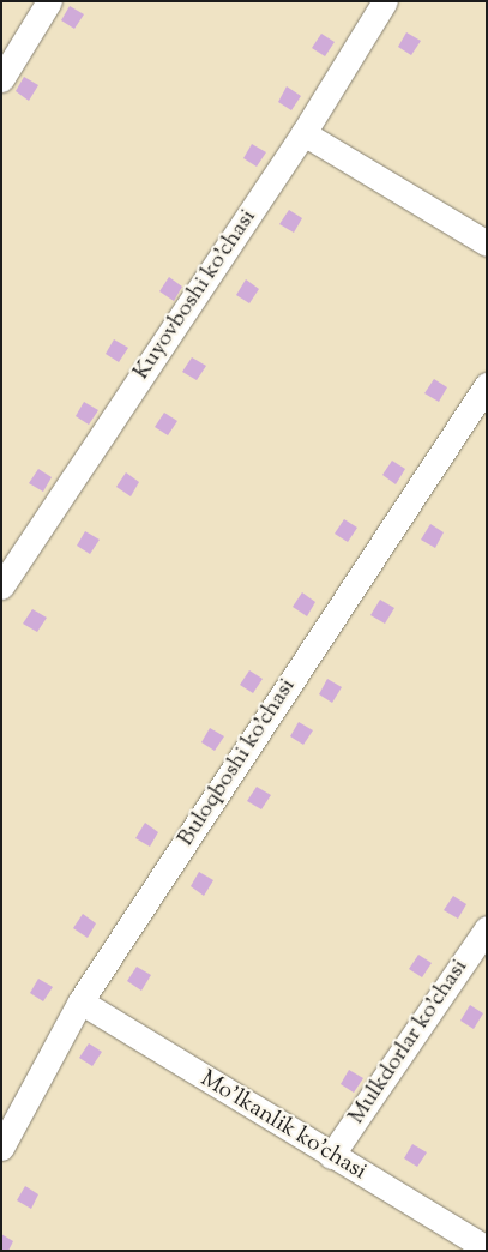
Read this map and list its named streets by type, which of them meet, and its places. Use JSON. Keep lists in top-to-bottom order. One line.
{"streets":{"street":["Kuyovboshi ko'chasi","Buloqboshi ko'chasi","Mulkdorlar ko'chasi","Mo'lkanlik ko'chasi"]},"crossings":[["Buloqboshi ko'chasi","Mo'lkanlik ko'chasi"],["Mulkdorlar ko'chasi","Mo'lkanlik ko'chasi"]]}
